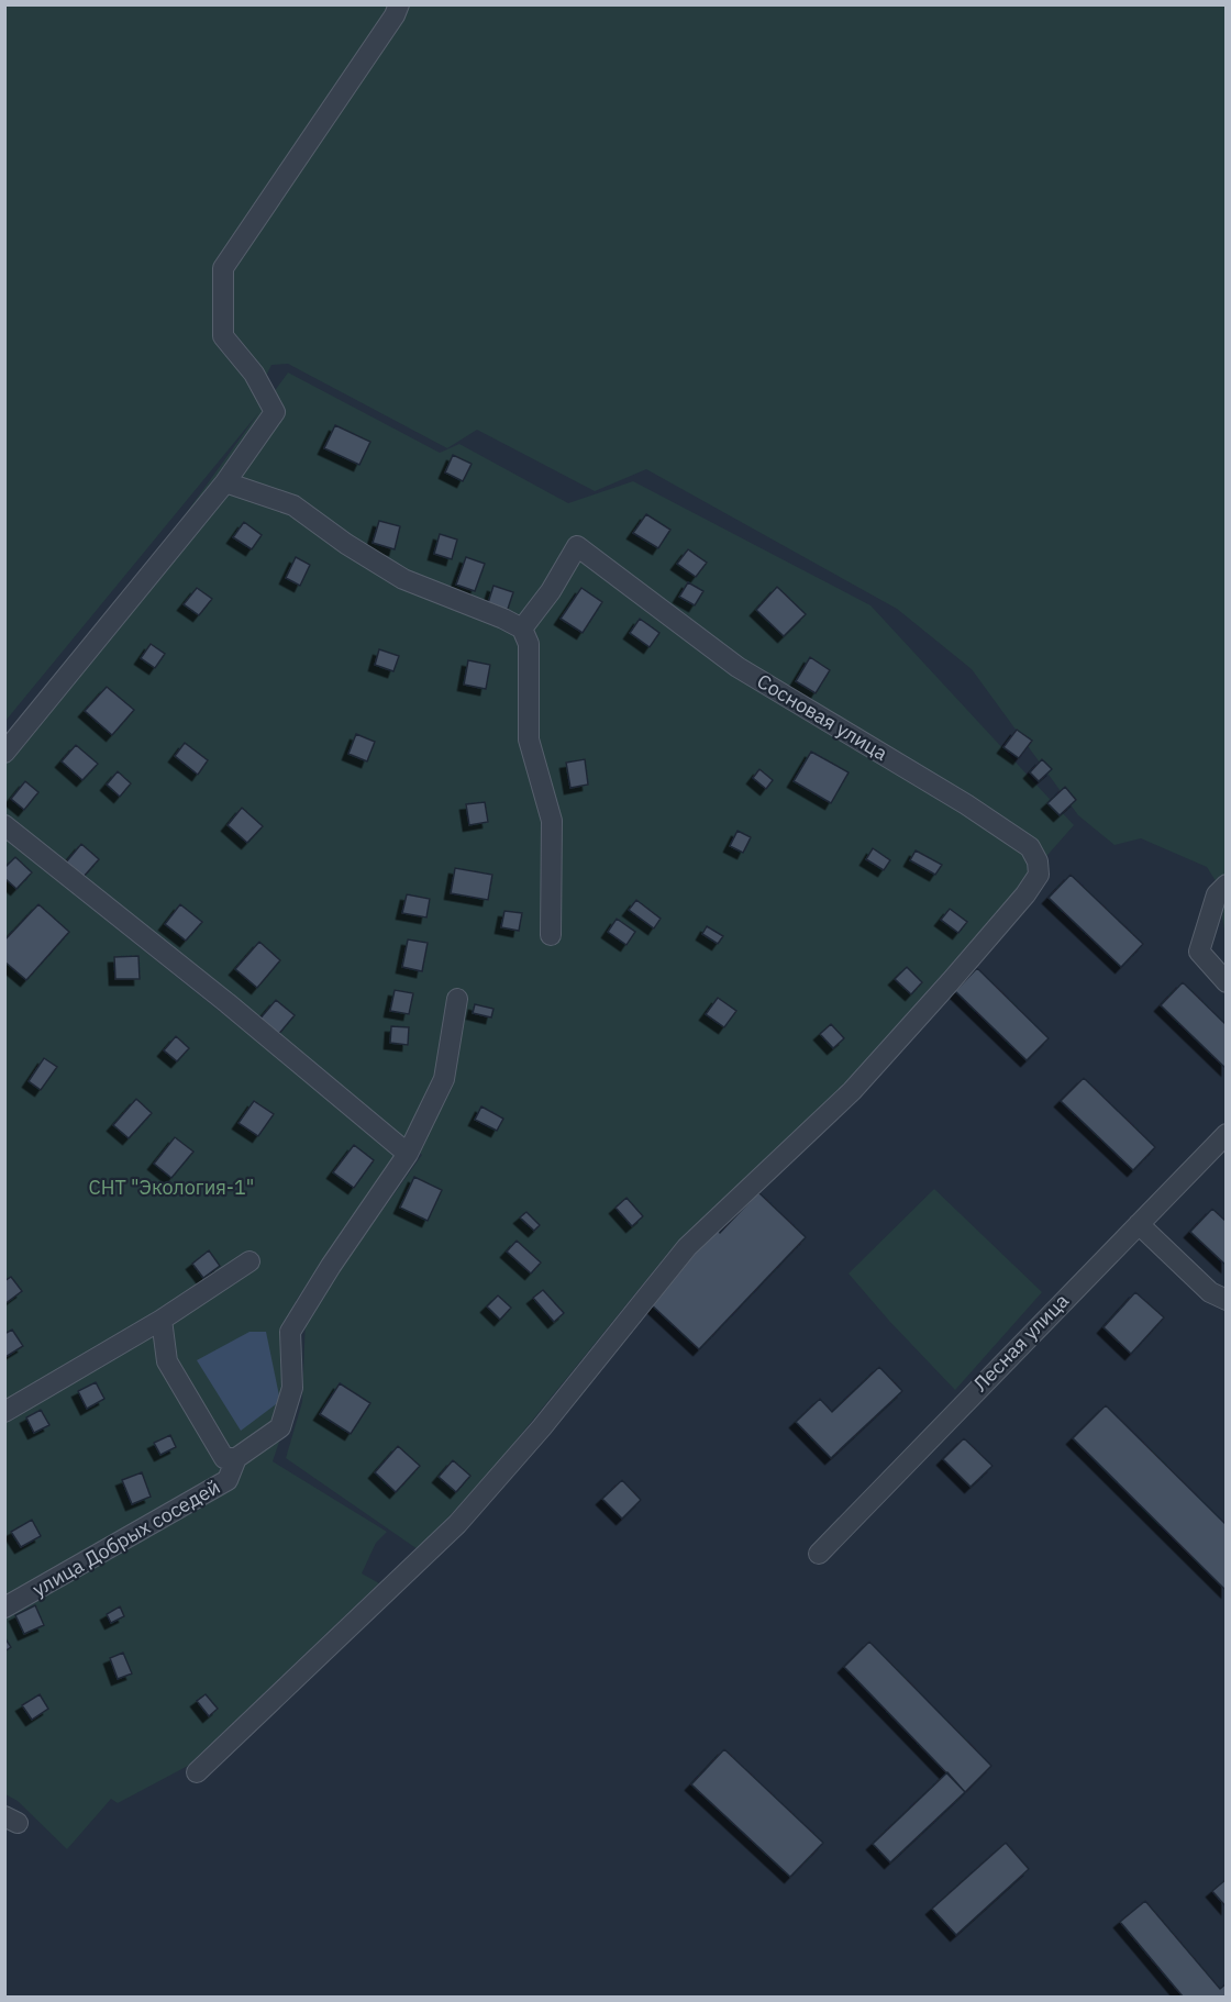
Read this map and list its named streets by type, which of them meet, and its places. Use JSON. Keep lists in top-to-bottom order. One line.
{"streets":{"street":["Сосновая улица","Лесная улица","улица Добрых соседей"]},"parks":["СНТ \"Экология-1\""]}
